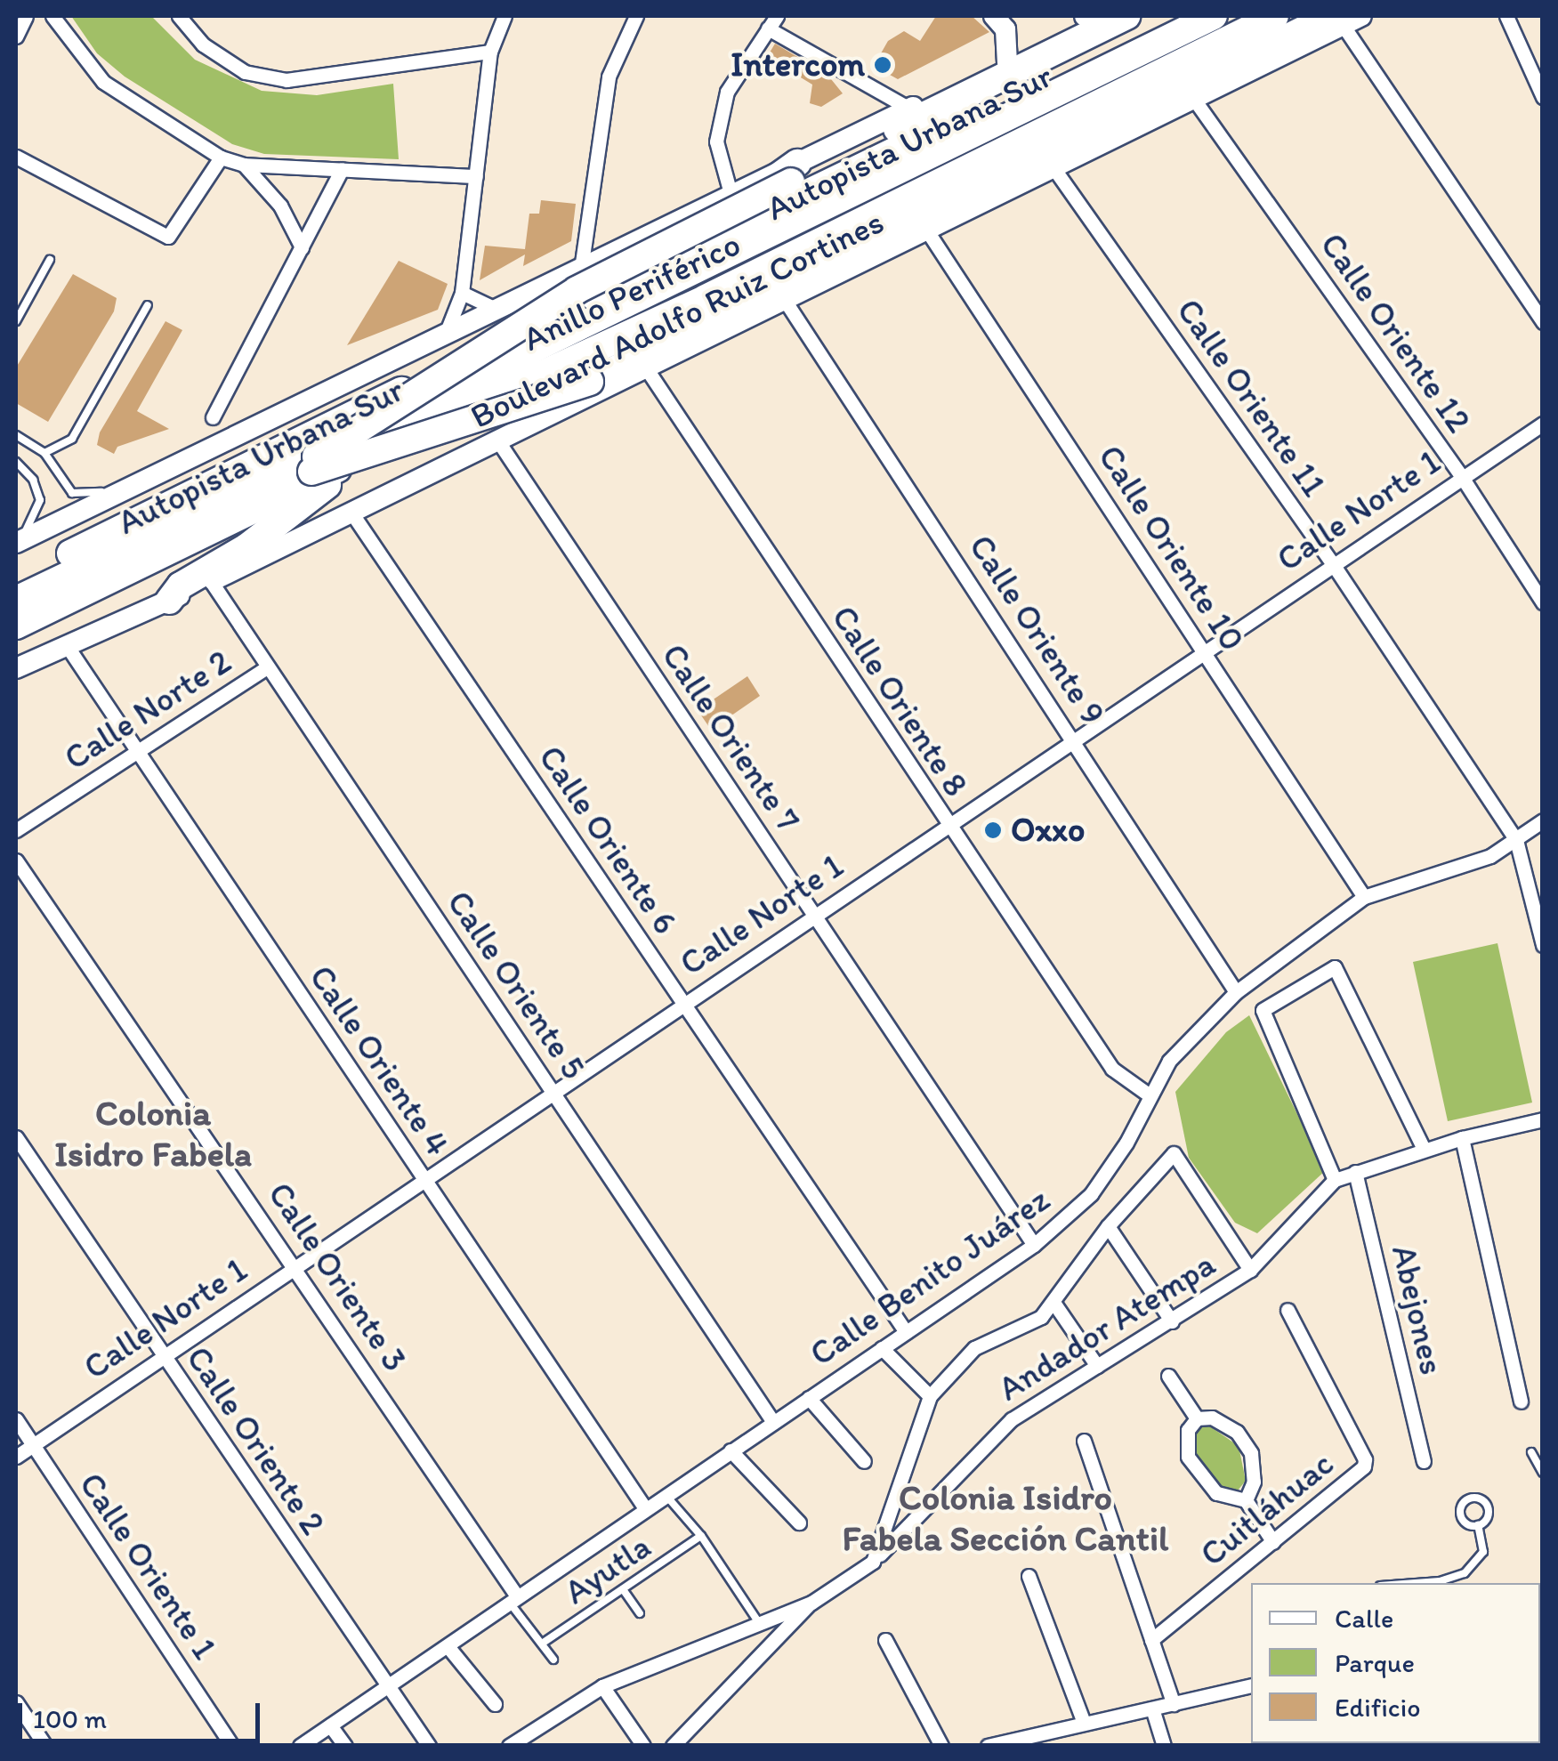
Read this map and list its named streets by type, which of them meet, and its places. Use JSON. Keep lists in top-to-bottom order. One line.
{"streets":{"highway":["Autopista Urbana Sur","Anillo Periférico"],"main road":["Boulevard Adolfo Ruiz Cortines"],"street":["Calle Oriente 12","Calle Oriente 11","Calle Norte 1","Calle Oriente 10","Calle Oriente 9","Calle Oriente 8","Calle Norte 2","Calle Oriente 7","Calle Oriente 6","Calle Oriente 5","Calle Oriente 4","Calle Oriente 3","Calle Benito Juárez","Abejones","Andador Atempa","Calle Oriente 2","Cuitláhuac","Calle Oriente 1"],"lane":["Ayutla"]},"crossings":[["Autopista Urbana Sur","Anillo Periférico"],["Boulevard Adolfo Ruiz Cortines","Calle Oriente 12"],["Boulevard Adolfo Ruiz Cortines","Calle Oriente 11"],["Boulevard Adolfo Ruiz Cortines","Calle Oriente 10"],["Boulevard Adolfo Ruiz Cortines","Calle Oriente 9"],["Boulevard Adolfo Ruiz Cortines","Calle Oriente 8"],["Boulevard Adolfo Ruiz Cortines","Calle Oriente 7"],["Boulevard Adolfo Ruiz Cortines","Calle Oriente 6"],["Boulevard Adolfo Ruiz Cortines","Calle Oriente 5"],["Boulevard Adolfo Ruiz Cortines","Calle Oriente 4"],["Calle Oriente 12","Calle Norte 1"],["Calle Oriente 11","Calle Norte 1"],["Calle Oriente 11","Calle Benito Juárez"],["Calle Norte 1","Calle Oriente 10"],["Calle Norte 1","Calle Oriente 9"],["Calle Norte 1","Calle Oriente 8"],["Calle Norte 1","Calle Oriente 7"],["Calle Norte 1","Calle Oriente 6"],["Calle Norte 1","Calle Oriente 5"],["Calle Norte 1","Calle Oriente 4"],["Calle Norte 1","Calle Oriente 3"],["Calle Norte 1","Calle Oriente 2"],["Calle Norte 1","Calle Oriente 1"],["Calle Oriente 10","Calle Benito Juárez"],["Calle Oriente 9","Calle Benito Juárez"],["Calle Oriente 8","Calle Benito Juárez"],["Calle Norte 2","Calle Oriente 5"],["Calle Norte 2","Calle Oriente 4"],["Calle Oriente 7","Calle Benito Juárez"],["Calle Oriente 6","Calle Benito Juárez"],["Calle Oriente 5","Calle Benito Juárez"],["Calle Oriente 4","Calle Benito Juárez"],["Calle Oriente 3","Calle Benito Juárez"],["Calle Benito Juárez","Calle Oriente 2"]],"districts":["Colonia Isidro Fabela","Colonia Isidro Fabela Sección Cantil"],"places":["Intercom","Oxxo"],"legend":["Calle","Parque","Edificio"],"scale_bar":"100 m"}
